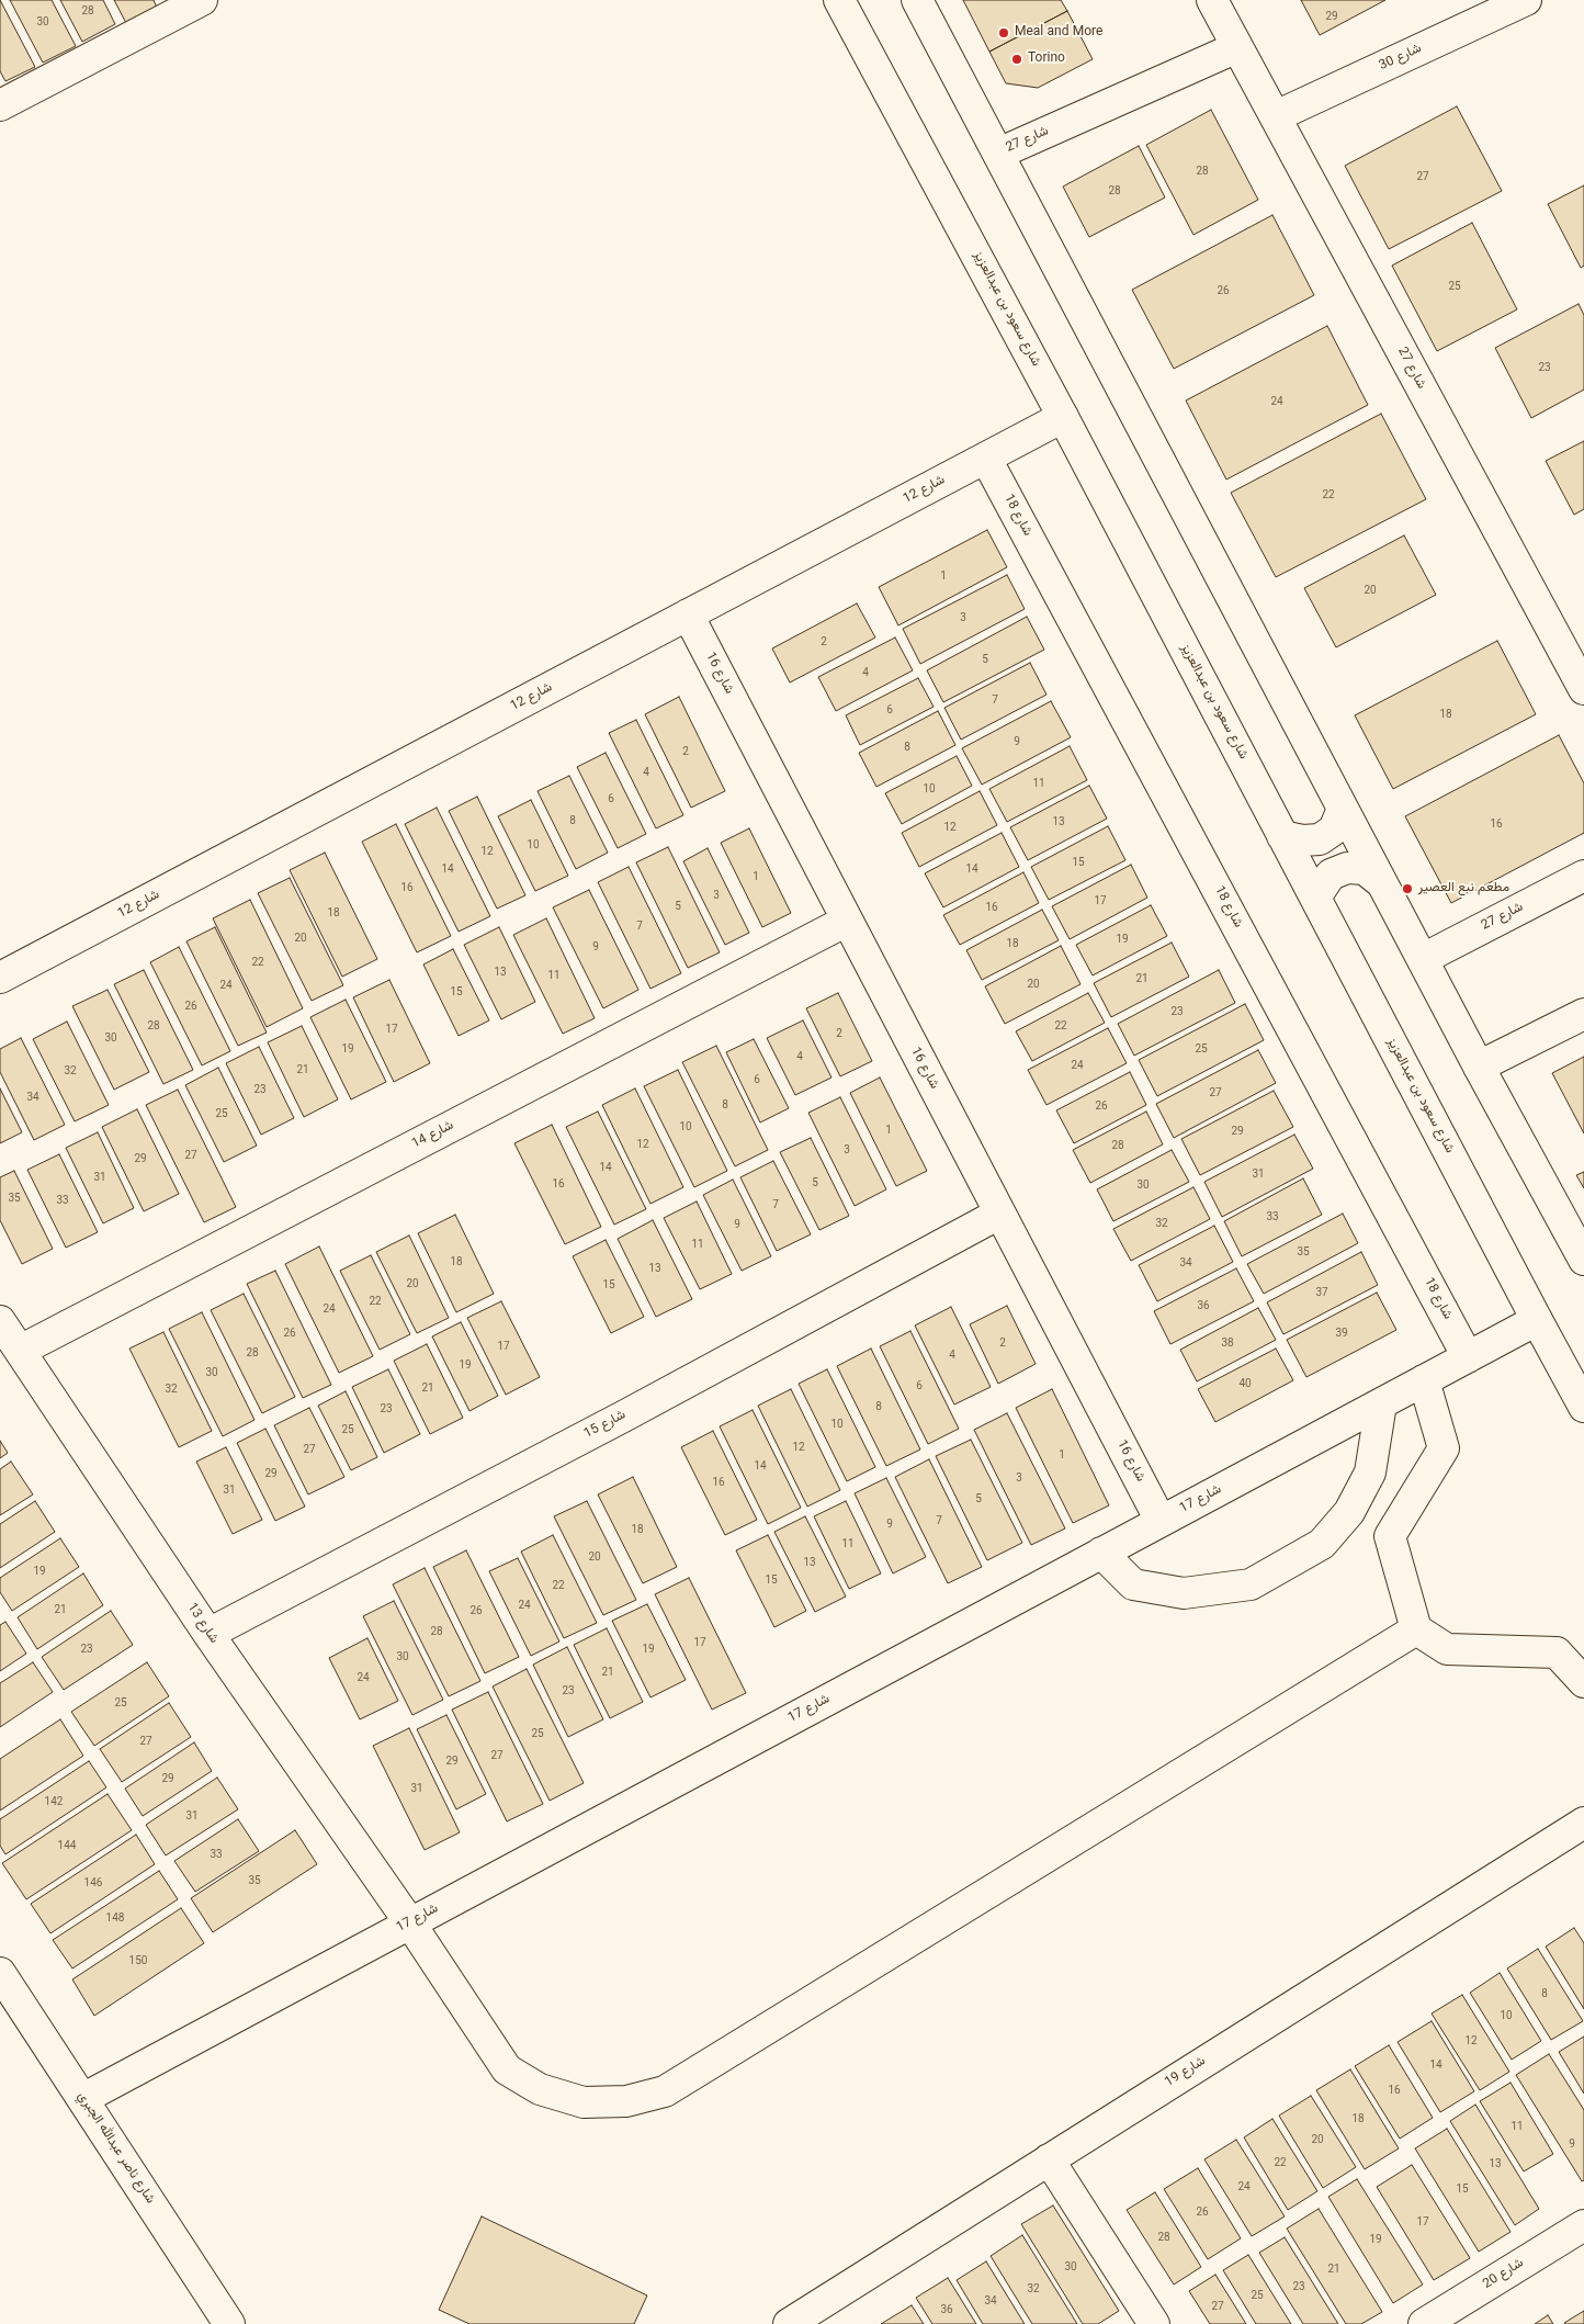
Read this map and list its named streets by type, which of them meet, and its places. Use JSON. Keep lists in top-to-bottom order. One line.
{"streets":{"street":["شارع 30","شارع 27","شارع سعود بن عبدالعزيز","شارع 12","شارع 18","شارع 16","شارع 14","شارع 15","شارع 17","شارع 13","شارع 19","شارع ناصر عبدالله الجبري","شارع 20"]},"crossings":[["شارع 30","شارع 27"],["شارع سعود بن عبدالعزيز","شارع 12"],["شارع سعود بن عبدالعزيز","شارع 17"],["شارع 12","شارع 18"],["شارع 12","شارع 16"],["شارع 18","شارع 17"],["شارع 16","شارع 14"],["شارع 16","شارع 15"],["شارع 16","شارع 17"],["شارع 14","شارع 13"],["شارع 15","شارع 13"],["شارع 17","شارع 13"],["شارع 17","شارع ناصر عبدالله الجبري"]],"places":["Meal and More","Torino","مطعم نبع العصير"],"house_numbers":["28","29","30","28","27","28","25","26","23","24","22","1","20","3","2","5","4","7","6","18","9","8","2","4","11","10","6","8","13","16","12","10","12","15","14","14","1","16","3","17","5","16","18","7","20","19","18","9","22","13","11","21","20","24","15","26","23","28","22","17","2","30","19","25","4","24","21","32","6","23","27","34","8","26","25","10","1","29","12","28","3","27","29","14","31","31","5","16","30","35","33","7","33","32","9","11","35","18","34","13","20","15","37","22","36","24","26","39","2","38","17","28","4","19","30","40","6","21","32","8","23","10","25","12","27","1","14","29","3","16","31","5","7","9","18","11","20","13","19","15","22","24","21","26","28","17","23","19","30","21","24","23","25","25","27","27","29","29","31","142","31","144","33","35","146","148","150","8","10","12","14","16","18","11","20","9","22","13","24","15","26","17","28","19","30","21","23","32","25","34","27","36"]}
